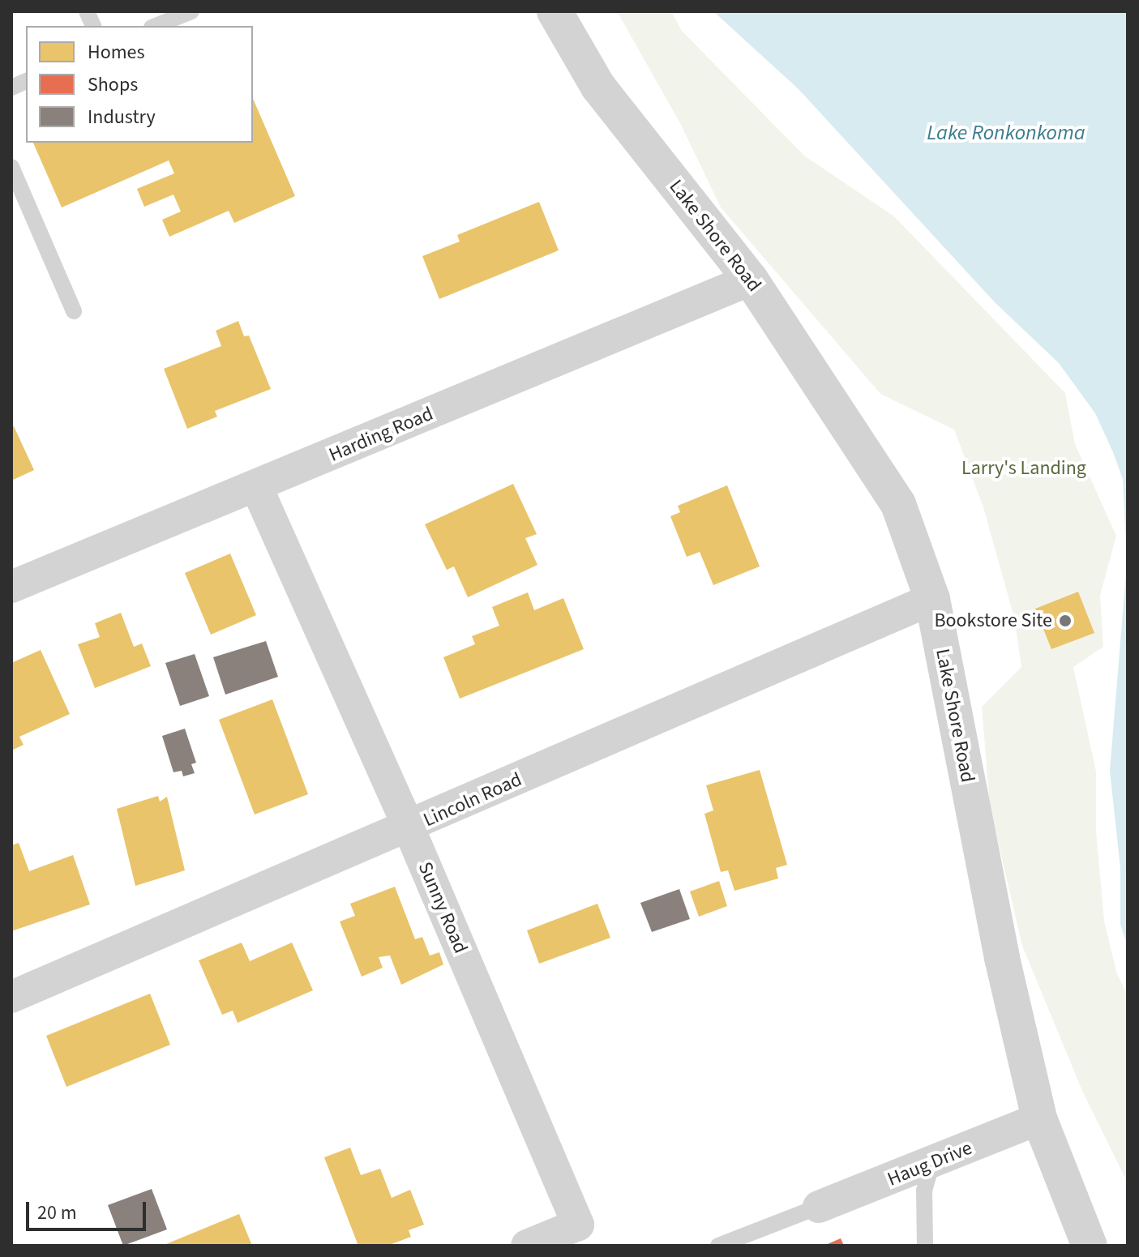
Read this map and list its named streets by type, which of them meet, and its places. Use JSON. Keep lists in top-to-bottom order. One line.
{"streets":{"street":["Lake Shore Road","Harding Road","Lincoln Road","Sunny Road","Haug Drive"]},"crossings":[["Lake Shore Road","Harding Road"],["Lake Shore Road","Lincoln Road"],["Lake Shore Road","Haug Drive"],["Harding Road","Sunny Road"],["Lincoln Road","Sunny Road"]],"water":["Lake Ronkonkoma"],"parks":["Larry's Landing"],"places":["Bookstore Site"],"legend":["Homes","Shops","Industry"],"scale_bar":"20 m"}
